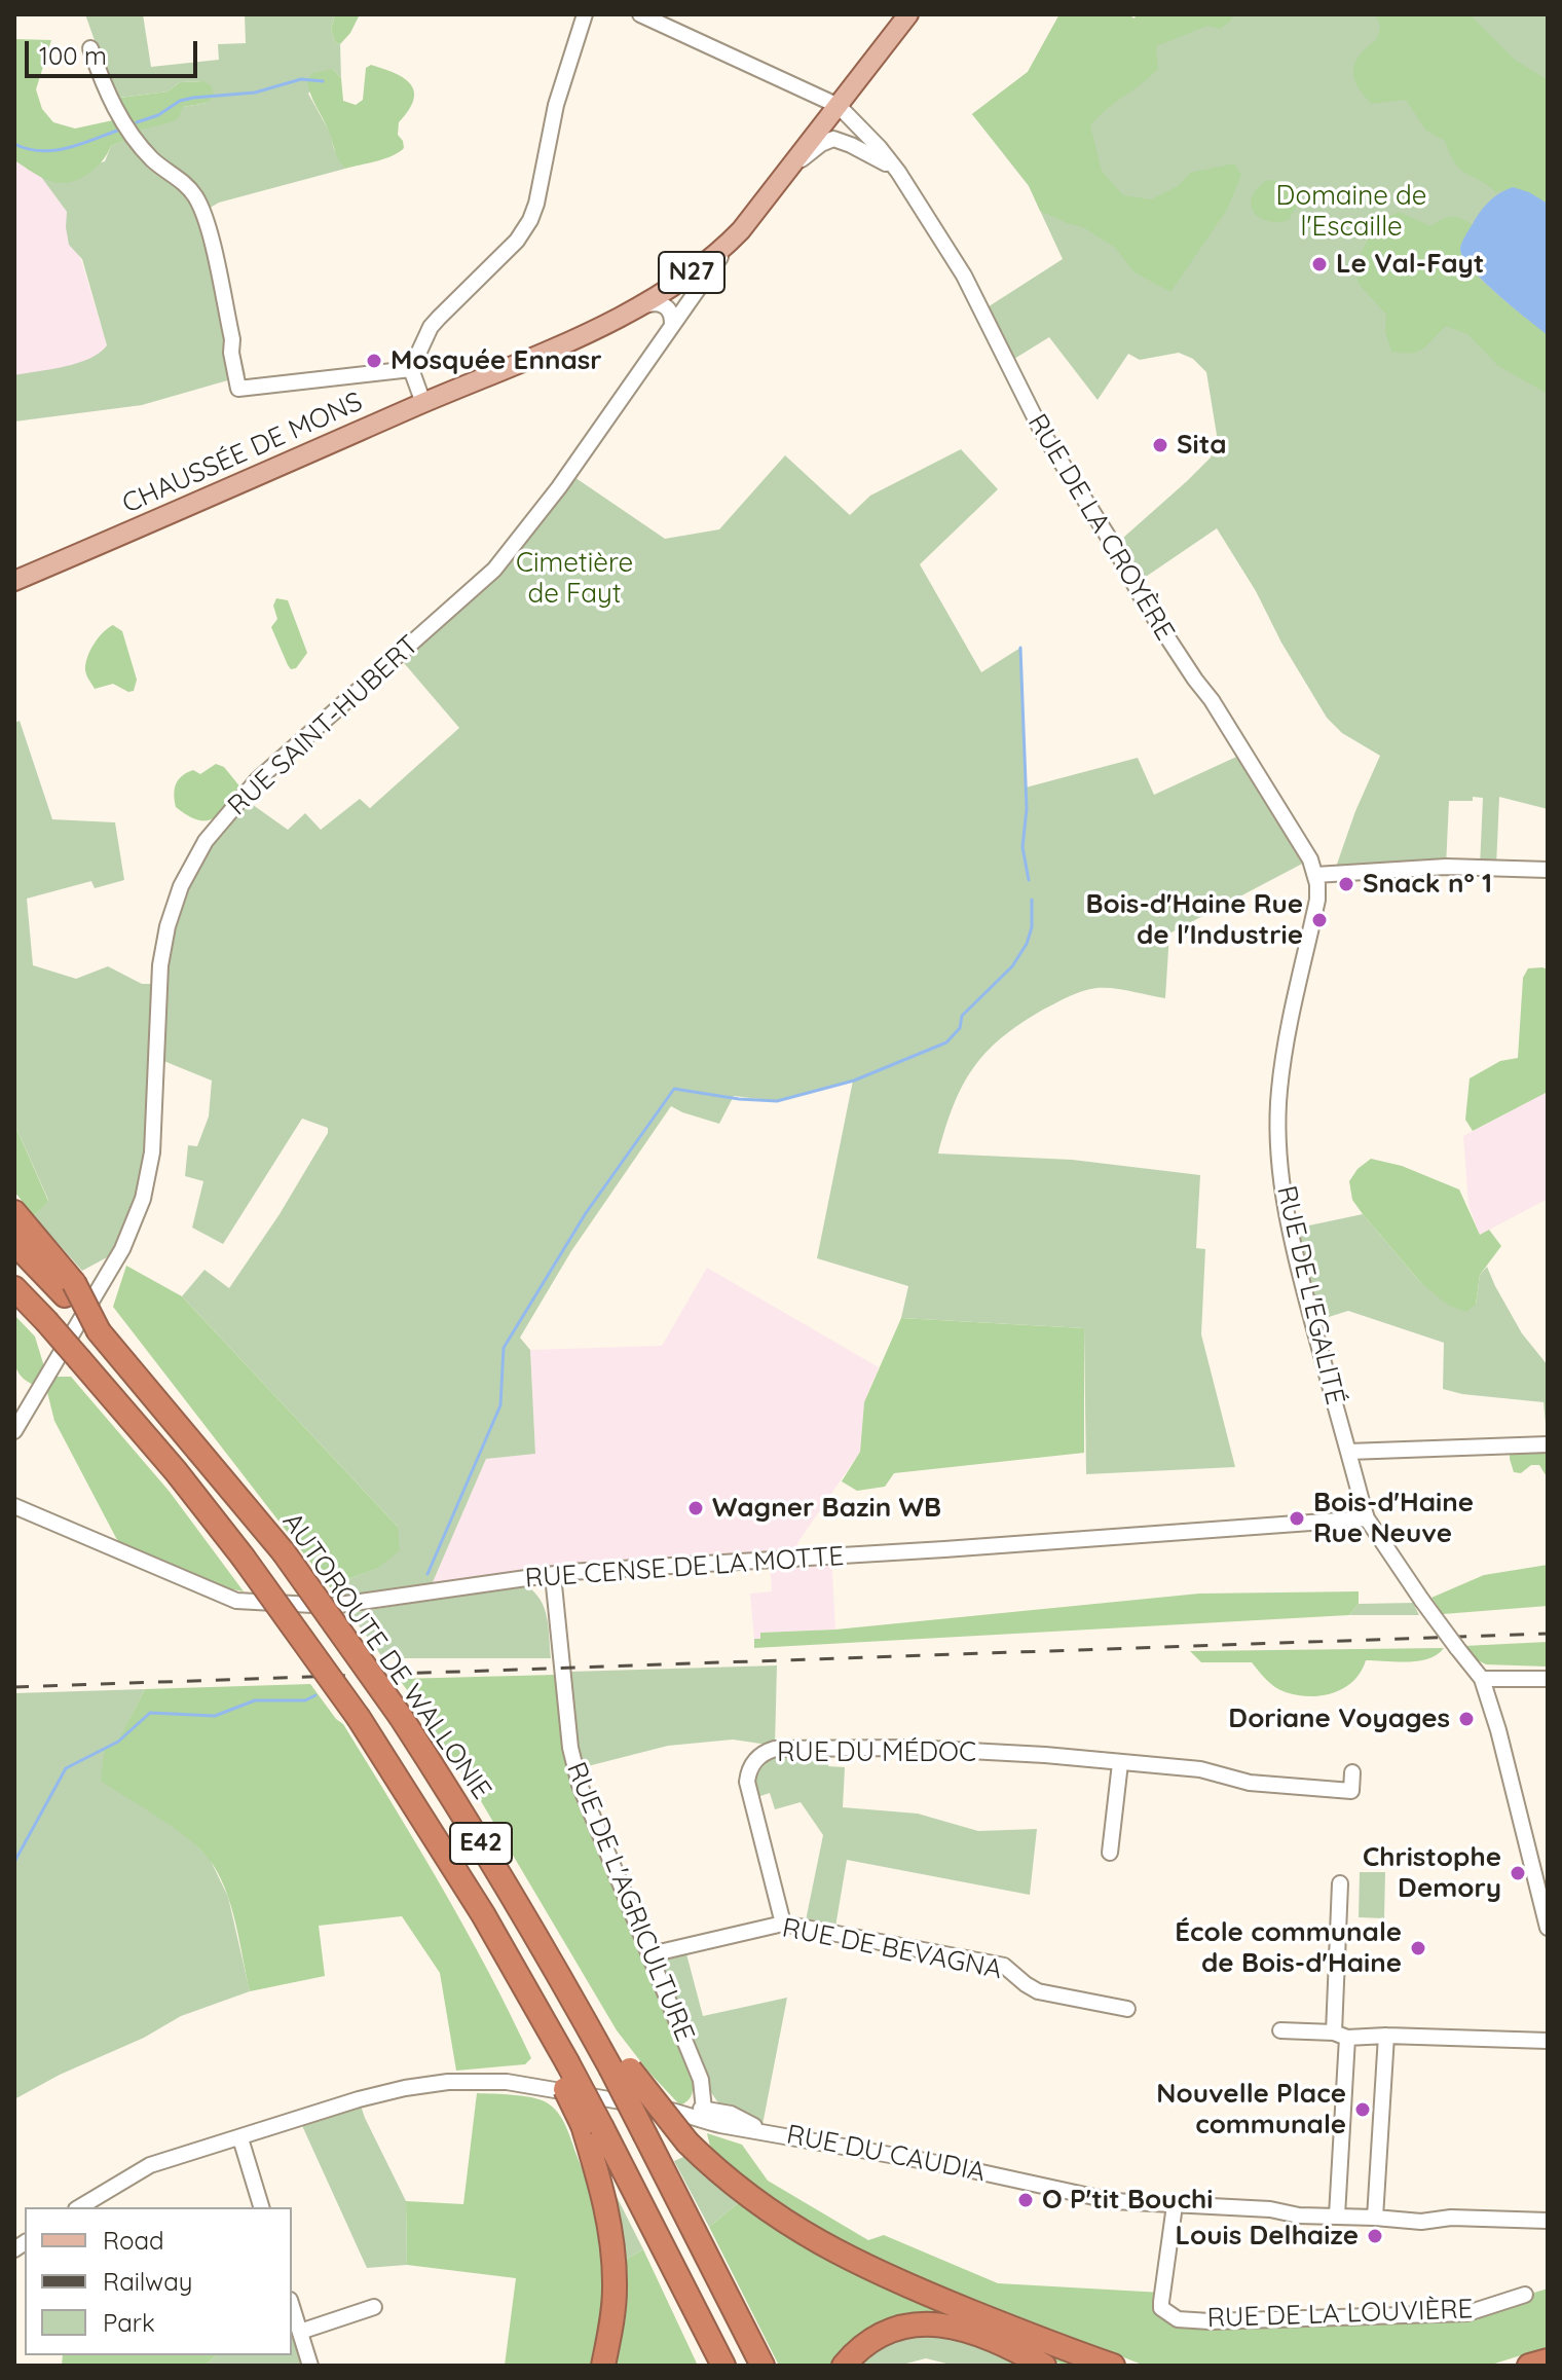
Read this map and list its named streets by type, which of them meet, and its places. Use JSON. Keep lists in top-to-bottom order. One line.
{"streets":{"highway":["AUTOROUTE DE WALLONIE","E42"],"main road":["N27","CHAUSSÉE DE MONS"],"street":["RUE DE LA CROYÈRE","RUE SAINT-HUBERT","RUE DE L'EGALITÉ","RUE CENSE DE LA MOTTE","RUE DU MÉDOC","RUE DE L'AGRICULTURE","RUE DE BEVAGNA","RUE DU CAUDIA","RUE DE LA LOUVIÈRE"]},"crossings":[["N27","CHAUSSÉE DE MONS"],["N27","RUE DE LA CROYÈRE"],["N27","RUE SAINT-HUBERT"],["RUE DE LA CROYÈRE","RUE DE L'EGALITÉ"],["RUE DE L'EGALITÉ","RUE CENSE DE LA MOTTE"],["RUE CENSE DE LA MOTTE","RUE DE L'AGRICULTURE"],["RUE DU MÉDOC","RUE DE BEVAGNA"],["RUE DE L'AGRICULTURE","RUE DE BEVAGNA"],["RUE DE L'AGRICULTURE","RUE DU CAUDIA"],["RUE DU CAUDIA","RUE DE LA LOUVIÈRE"]],"parks":["Domaine de l'Escaille","Cimetière de Fayt"],"places":["Le Val-Fayt","Mosquée Ennasr","Sita","Snack n° 1","Bois-d'Haine Rue de l'Industrie","Wagner Bazin WB","Bois-d'Haine Rue Neuve","Doriane Voyages","Christophe Demory","École communale de Bois-d'Haine","Nouvelle Place communale","O P'tit Bouchi","Louis Delhaize"],"legend":["Road","Railway","Park"],"scale_bar":"100 m"}
